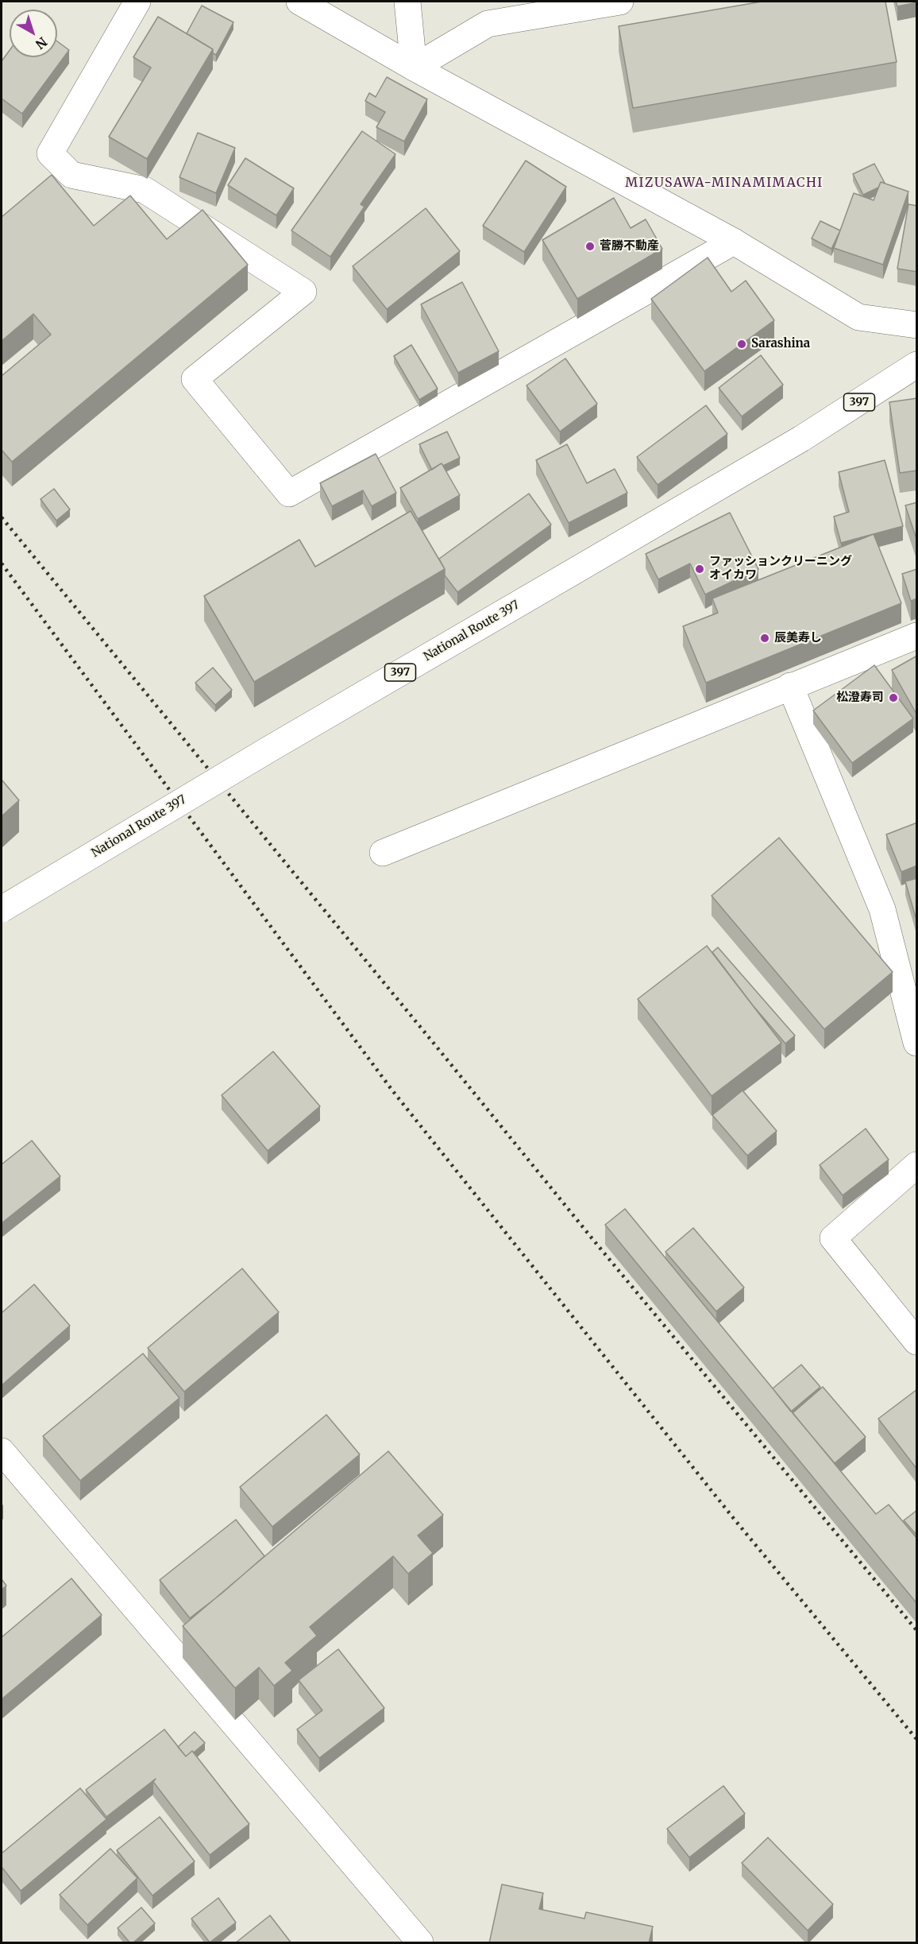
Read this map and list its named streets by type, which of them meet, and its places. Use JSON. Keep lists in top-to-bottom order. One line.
{"streets":{"main road":["397","National Route 397"]},"districts":["MIZUSAWA-MINAMIMACHI"],"places":["菅勝不動産","Sarashina","ファッションクリーニング オイカワ","辰美寿し","松澄寿司"],"north":"bottom right"}
